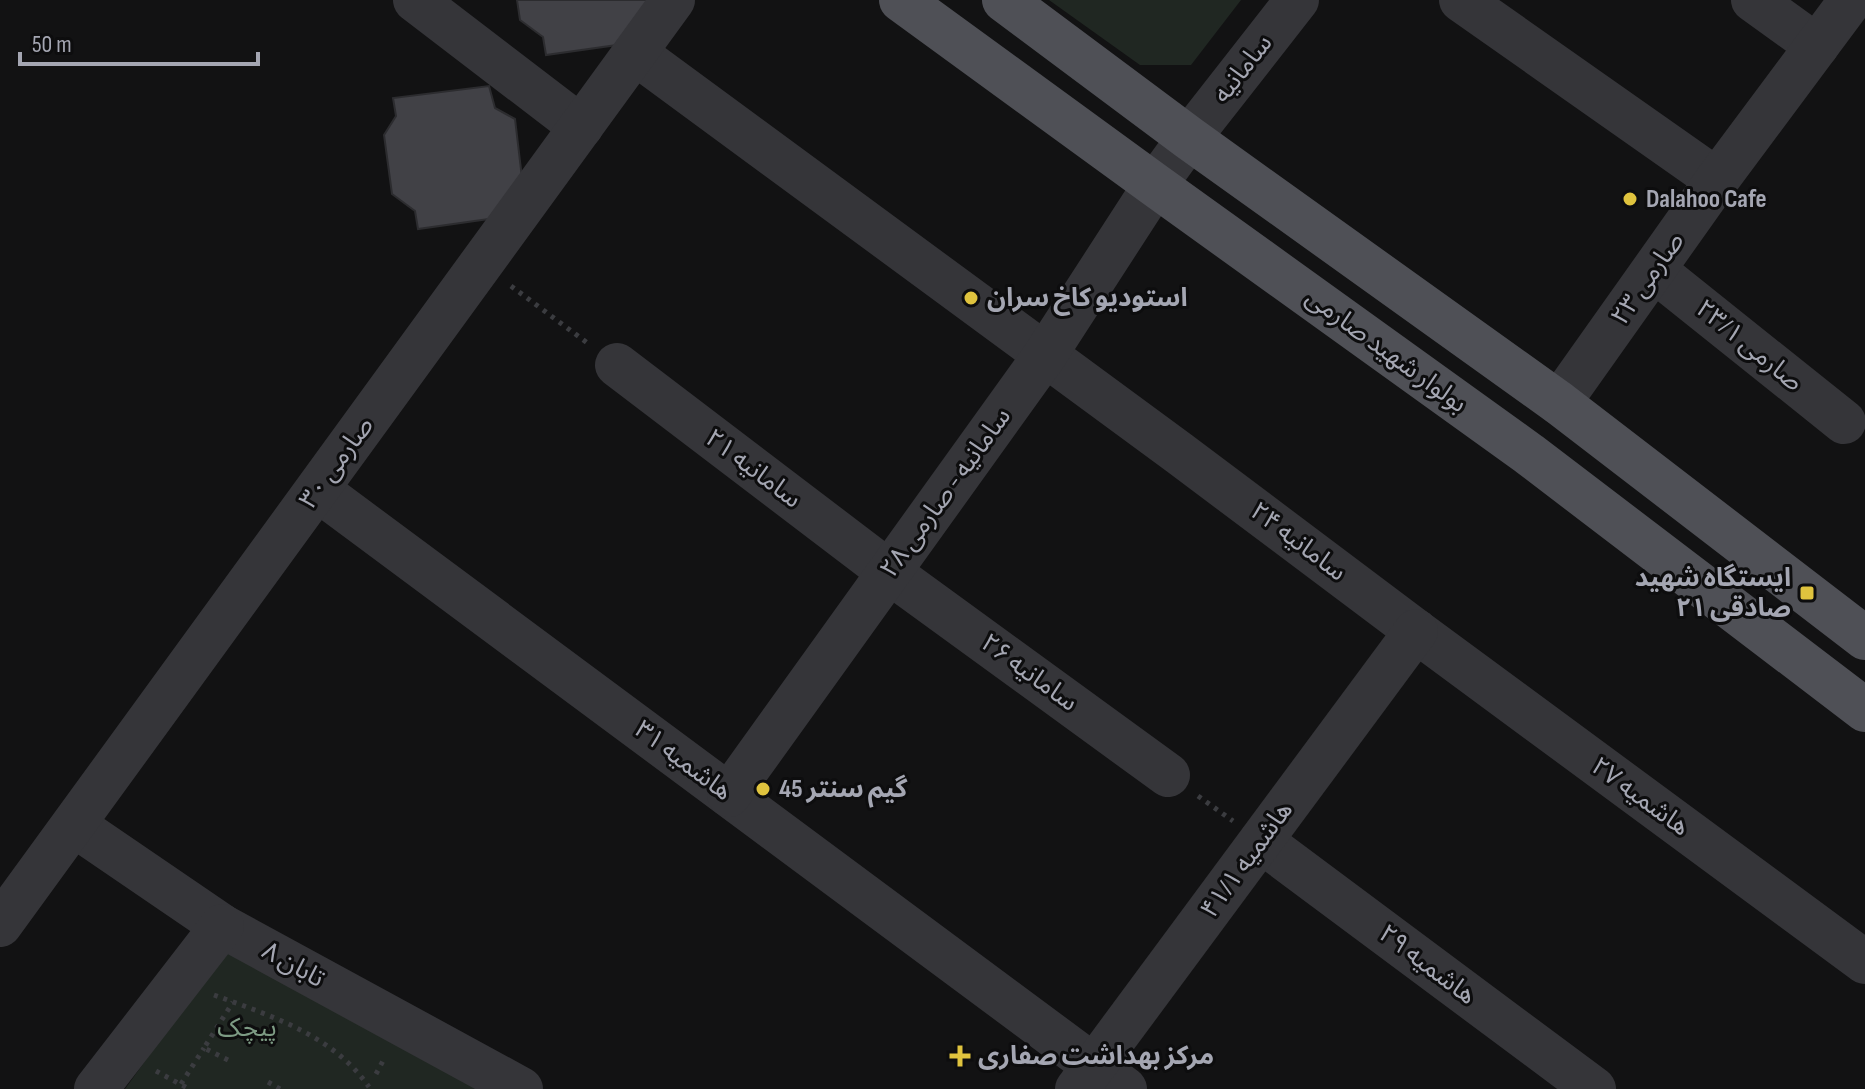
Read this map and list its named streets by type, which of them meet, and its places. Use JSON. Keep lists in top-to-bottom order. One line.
{"streets":{"main road":["بولوار شهید صارمی"],"street":["سامانیه","صارمی ۲۳","صارمی ۲۳/۱","صارمی ۳۰","سامانیه ۲۱","سامانیه - صارمی ۲۸","سامانیه ۲۴","سامانیه ۲۶","هاشمیه ۳۱","هاشمیه ۲۷","هاشمیه ۴۱/۱","تابان ۸","هاشمیه ۲۹"]},"crossings":[["سامانیه","بولوار شهید صارمی"],["سامانیه","سامانیه - صارمی ۲۸"],["صارمی ۲۳","صارمی ۲۳/۱"],["بولوار شهید صارمی","سامانیه - صارمی ۲۸"],["صارمی ۳۰","سامانیه ۲۴"],["صارمی ۳۰","هاشمیه ۳۱"],["صارمی ۳۰","تابان ۸"],["سامانیه ۲۱","سامانیه - صارمی ۲۸"],["سامانیه ۲۱","سامانیه ۲۶"],["سامانیه - صارمی ۲۸","سامانیه ۲۴"],["سامانیه - صارمی ۲۸","سامانیه ۲۶"],["سامانیه - صارمی ۲۸","هاشمیه ۳۱"],["سامانیه ۲۴","هاشمیه ۲۷"],["سامانیه ۲۴","هاشمیه ۴۱/۱"],["هاشمیه ۳۱","هاشمیه ۴۱/۱"],["هاشمیه ۲۷","هاشمیه ۴۱/۱"],["هاشمیه ۴۱/۱","هاشمیه ۲۹"]],"parks":["پیچک"],"places":{"other":["Dalahoo Cafe","استودیو کاخ سران","گیم سنتر 45"],"transit":["ایستگاه شهید صادقی ۲۱"],"health":["مرکز بهداشت صفاری"]},"scale_bar":"50 m"}
